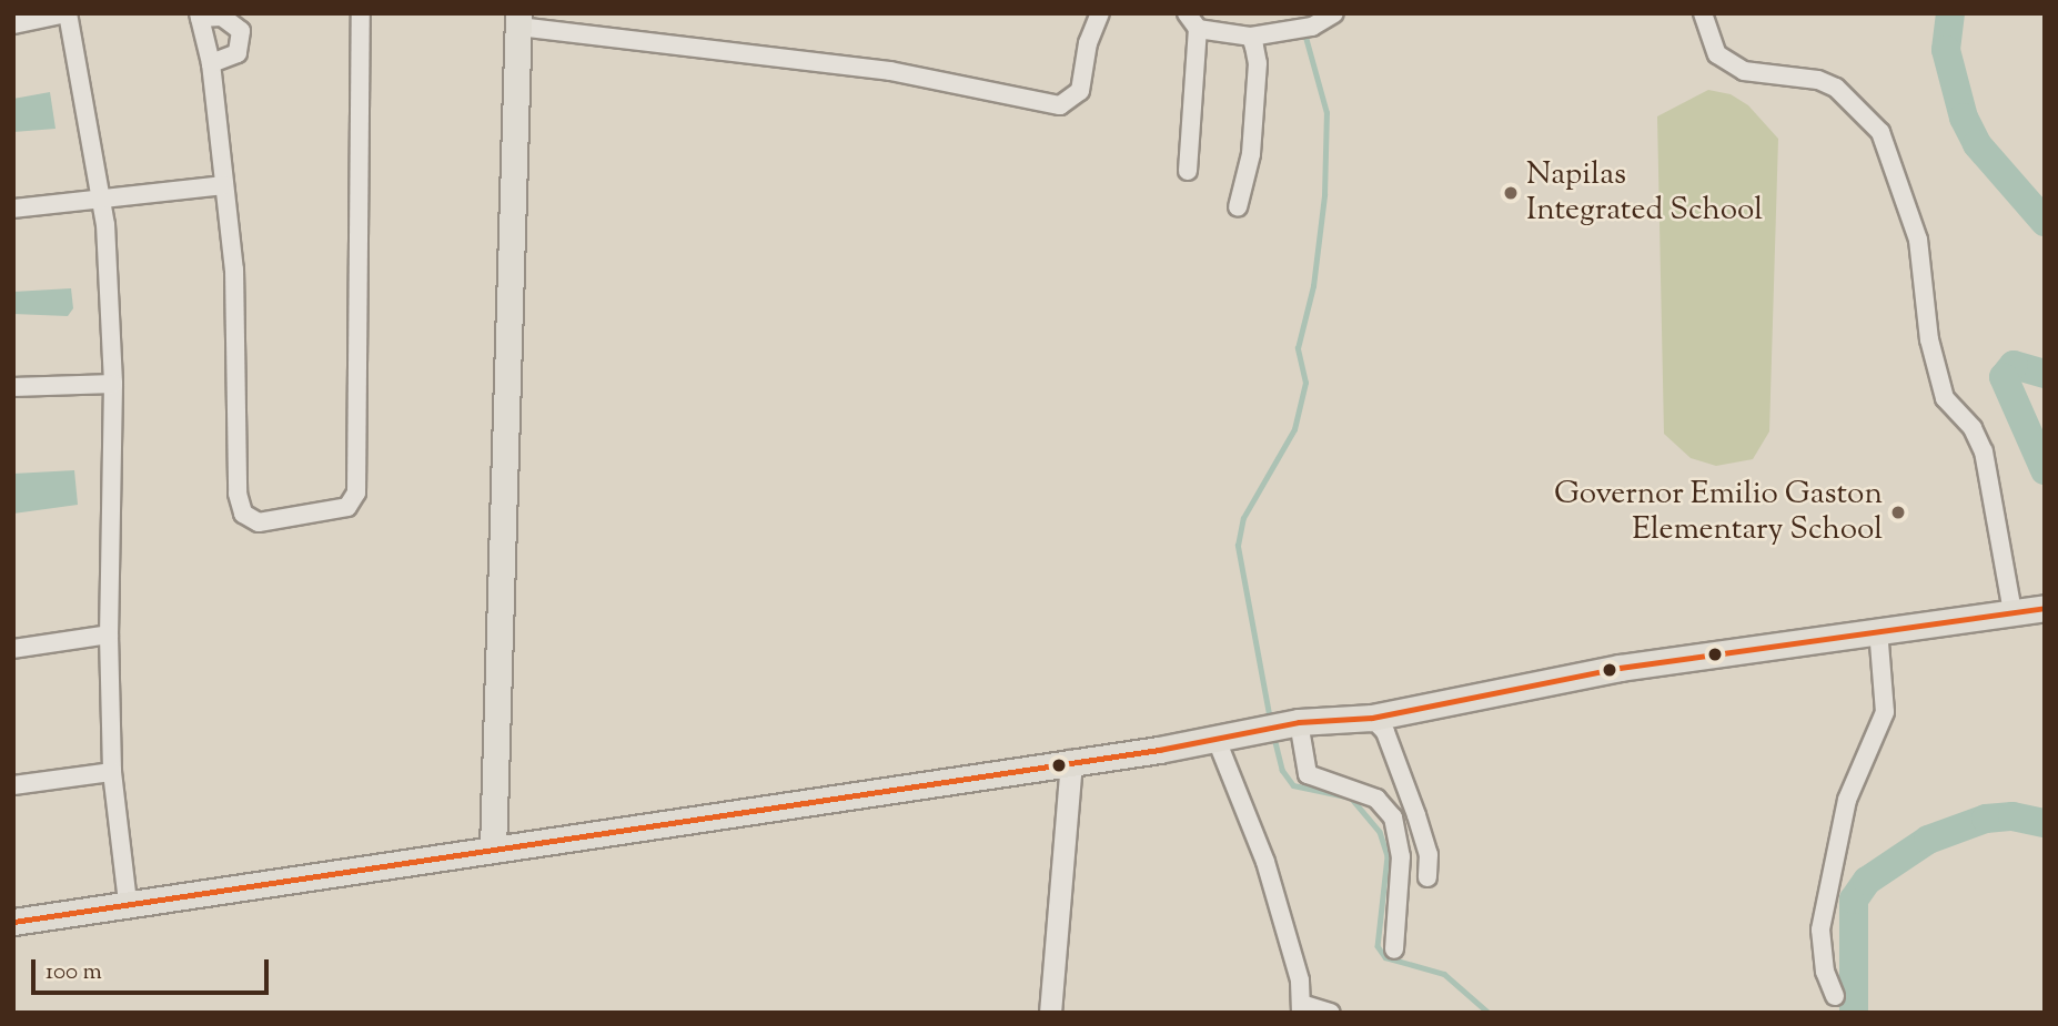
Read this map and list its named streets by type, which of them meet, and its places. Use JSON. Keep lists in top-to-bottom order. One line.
{"places":["Napilas Integrated School","Governor Emilio Gaston Elementary School"],"scale_bar":"100 m"}
